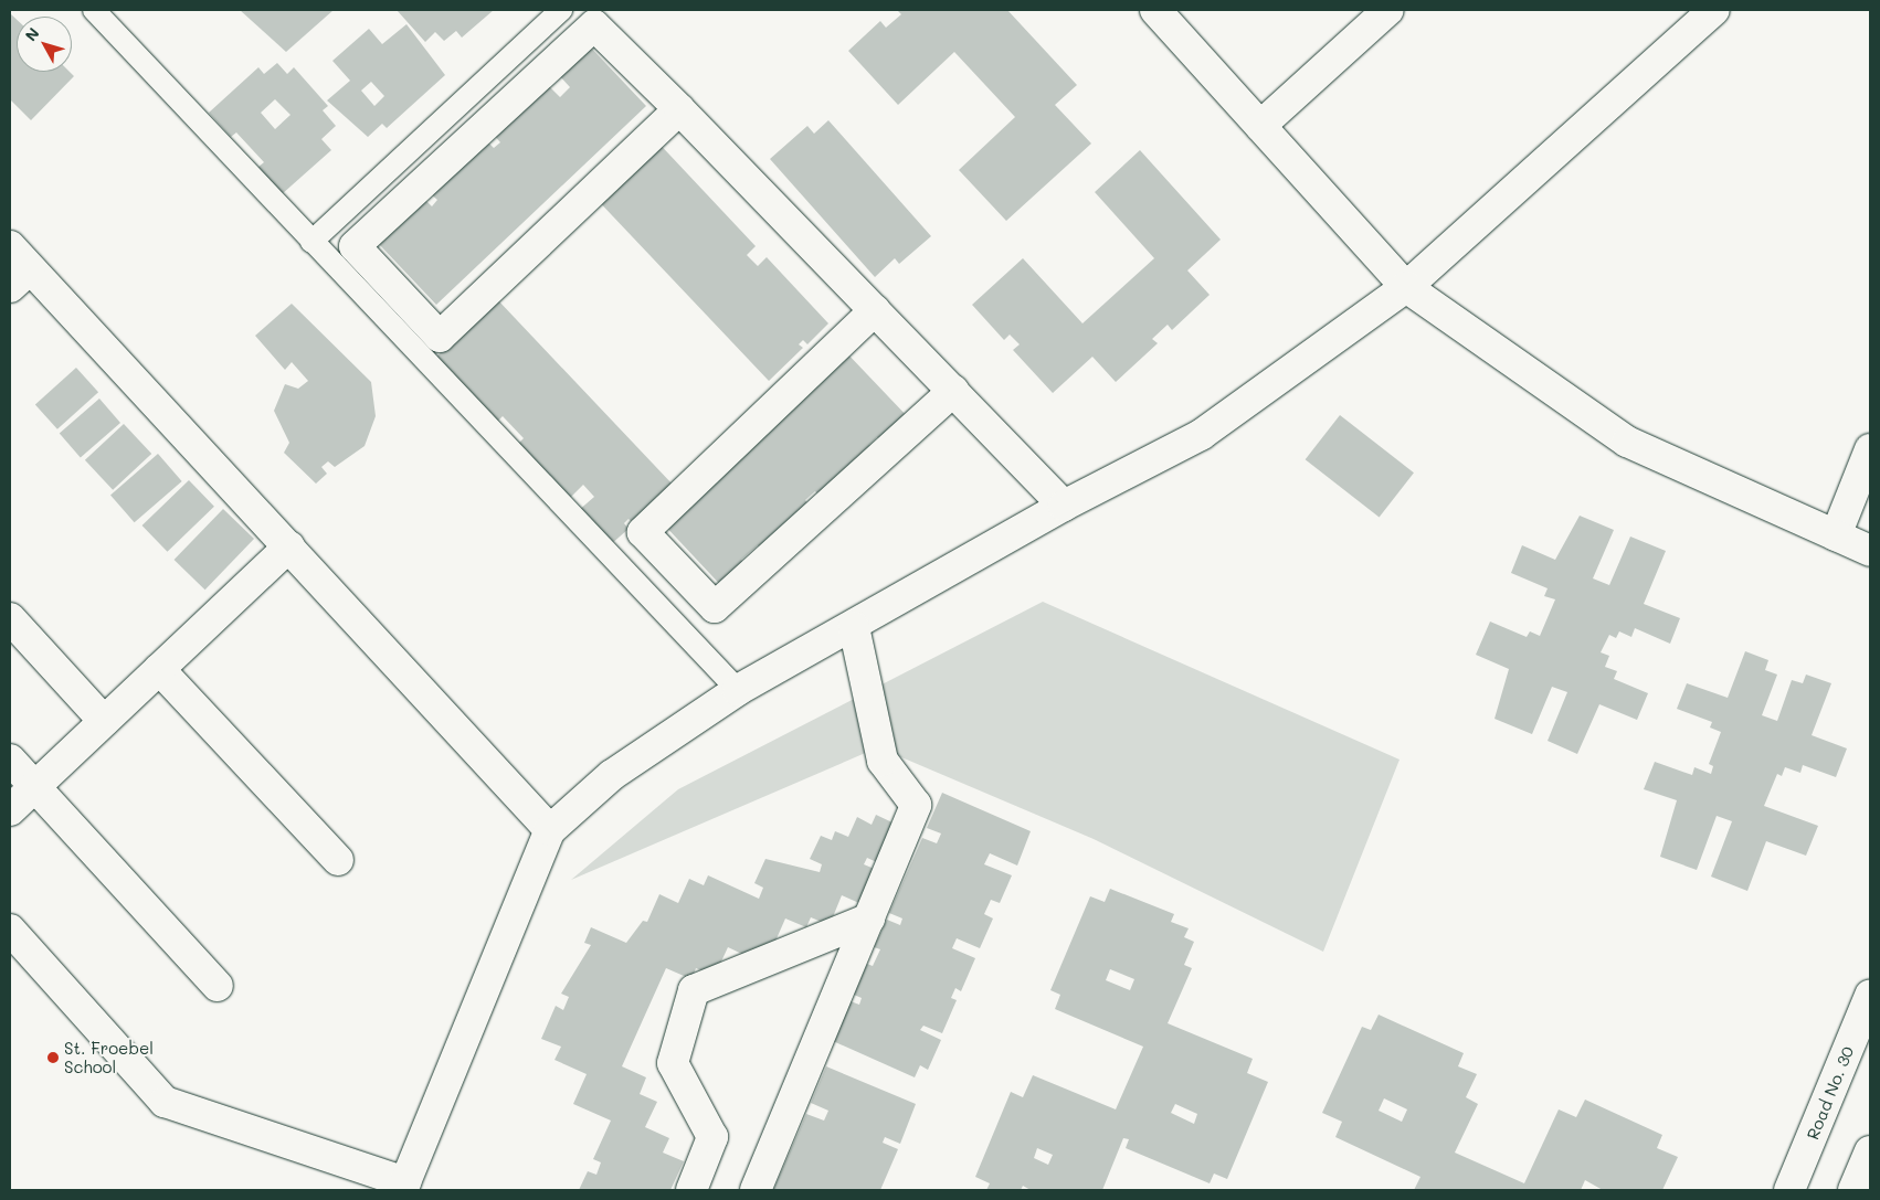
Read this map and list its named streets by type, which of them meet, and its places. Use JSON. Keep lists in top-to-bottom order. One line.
{"streets":{"street":["Road No. 30"]},"places":["St. Froebel School"],"north":"top left"}
